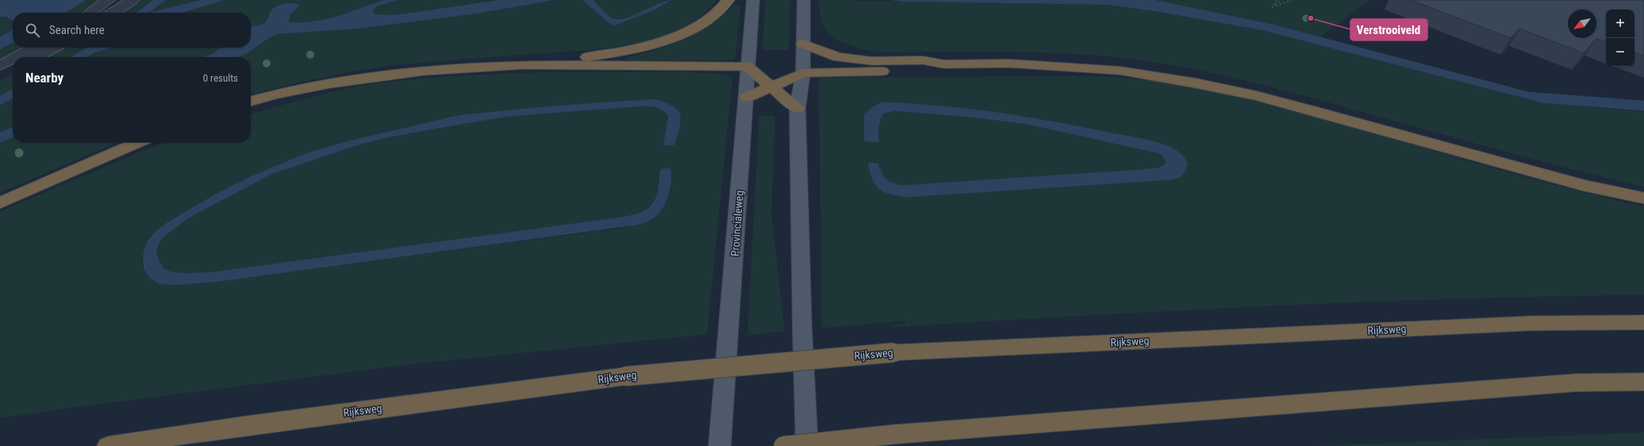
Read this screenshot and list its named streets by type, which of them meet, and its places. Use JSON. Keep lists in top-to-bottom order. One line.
{"streets":{"highway":["Rijksweg"],"main road":["Provincialeweg"]},"places":["Verstrooiveld"],"north":"bottom left","page":{"map_buttons":["+","−"],"search":"Search here","heading":["Nearby","0 results"]}}
